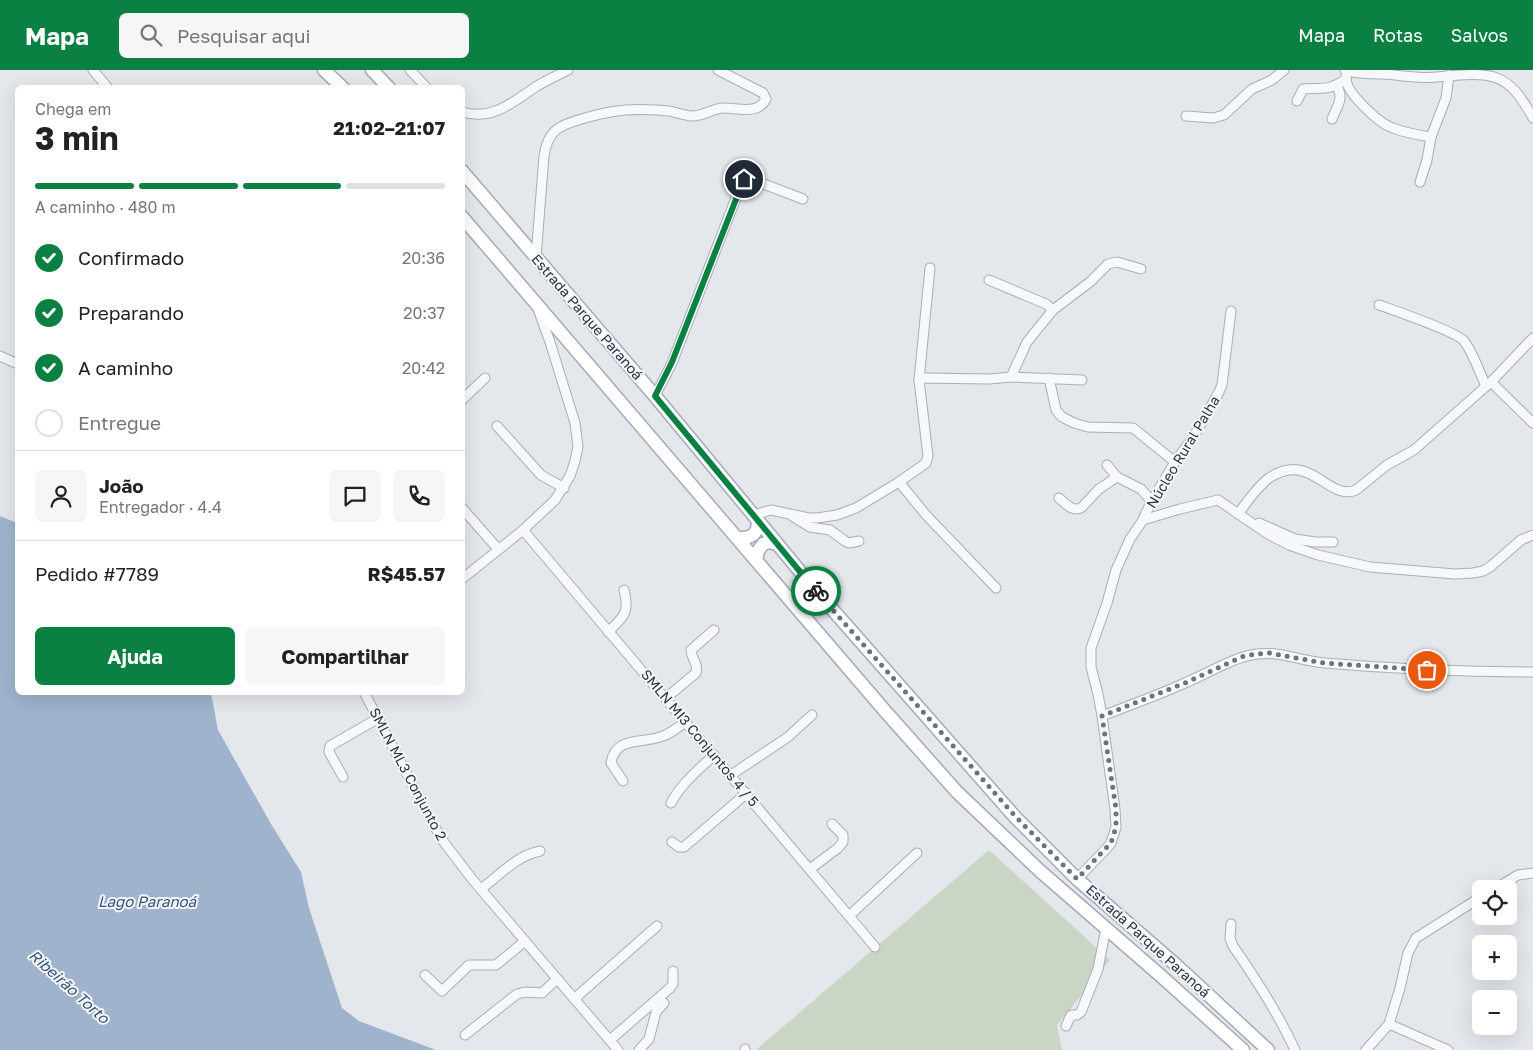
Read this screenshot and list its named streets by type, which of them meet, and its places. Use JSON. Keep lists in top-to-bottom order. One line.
{"streets":{"main road":["Estrada Parque Paranoá"],"street":["Núcleo Rural Palha","SMLN MI3 Conjuntos 4 / 5","SMLN ML3 Conjunto 2"]},"water":["Lago Paranoá","Ribeirão Torto"],"page":{"header":"Mapa","search":"Pesquisar aqui","nav":["Mapa","Rotas","Salvos"],"heading":["3 min","Chega em","21:02–21:07"],"panel":["João","Entregador · 4.4","Pedido #7789","R$45.57"],"bar":"A caminho · 480 m","list":[["Confirmado","20:36"],["Preparando","20:37"],["A caminho","20:42"],"Entregue"],"buttons":["Ajuda","Compartilhar"],"map_buttons":["+","−"]}}
